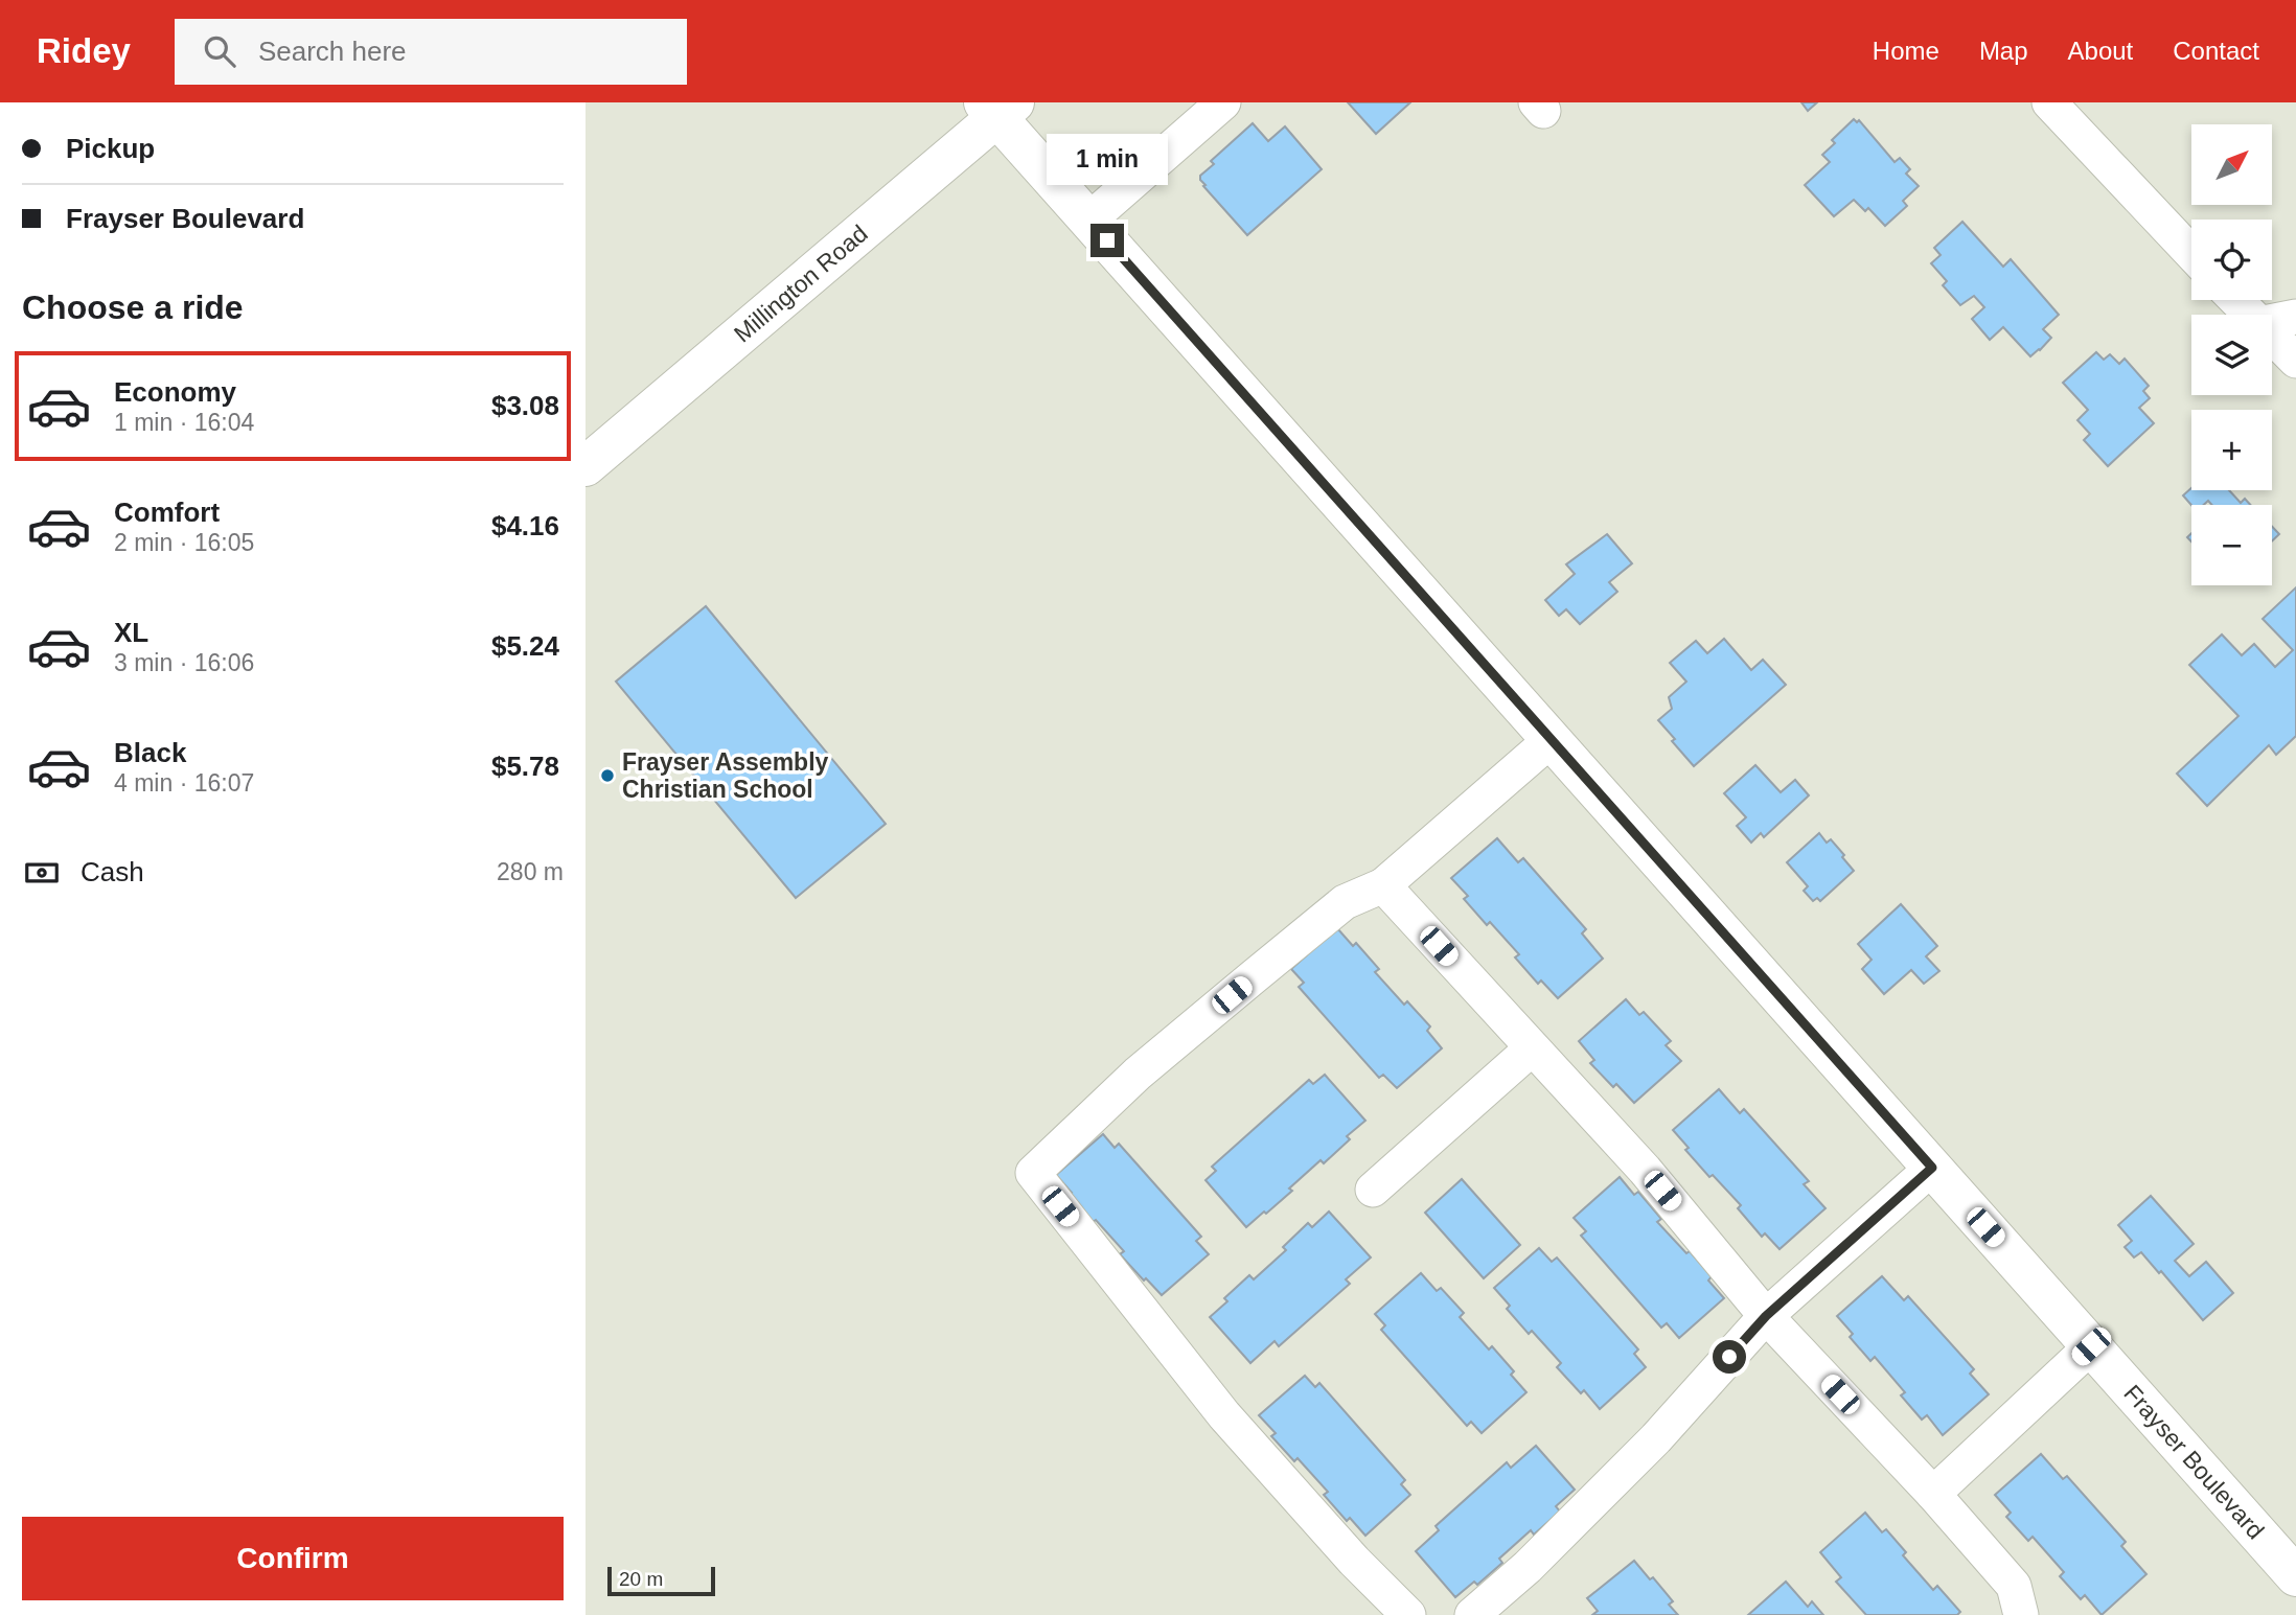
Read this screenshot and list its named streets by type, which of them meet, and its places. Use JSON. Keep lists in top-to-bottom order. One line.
{"streets":{"main road":["Millington Road","Frayser Boulevard"]},"crossings":[["Millington Road","Frayser Boulevard"]],"places":["Frayser Assembly Christian School"],"scale_bar":"20 m","north":"top right","page":{"header":"Ridey","search":"Search here","nav":["Home","Map","About","Contact"],"banner":["Pickup","Frayser Boulevard"],"map_buttons":["+","−"],"bubble":"1 min","heading":"Choose a ride","list":[{"name":"Economy","note":"1 min · 16:04","value":"$3.08"},{"name":"Comfort","note":"2 min · 16:05","value":"$4.16"},{"name":"XL","note":"3 min · 16:06","value":"$5.24"},{"name":"Black","note":"4 min · 16:07","value":"$5.78"}],"pay":["Cash","280 m"],"buttons":"Confirm","scale":"20 m"}}
